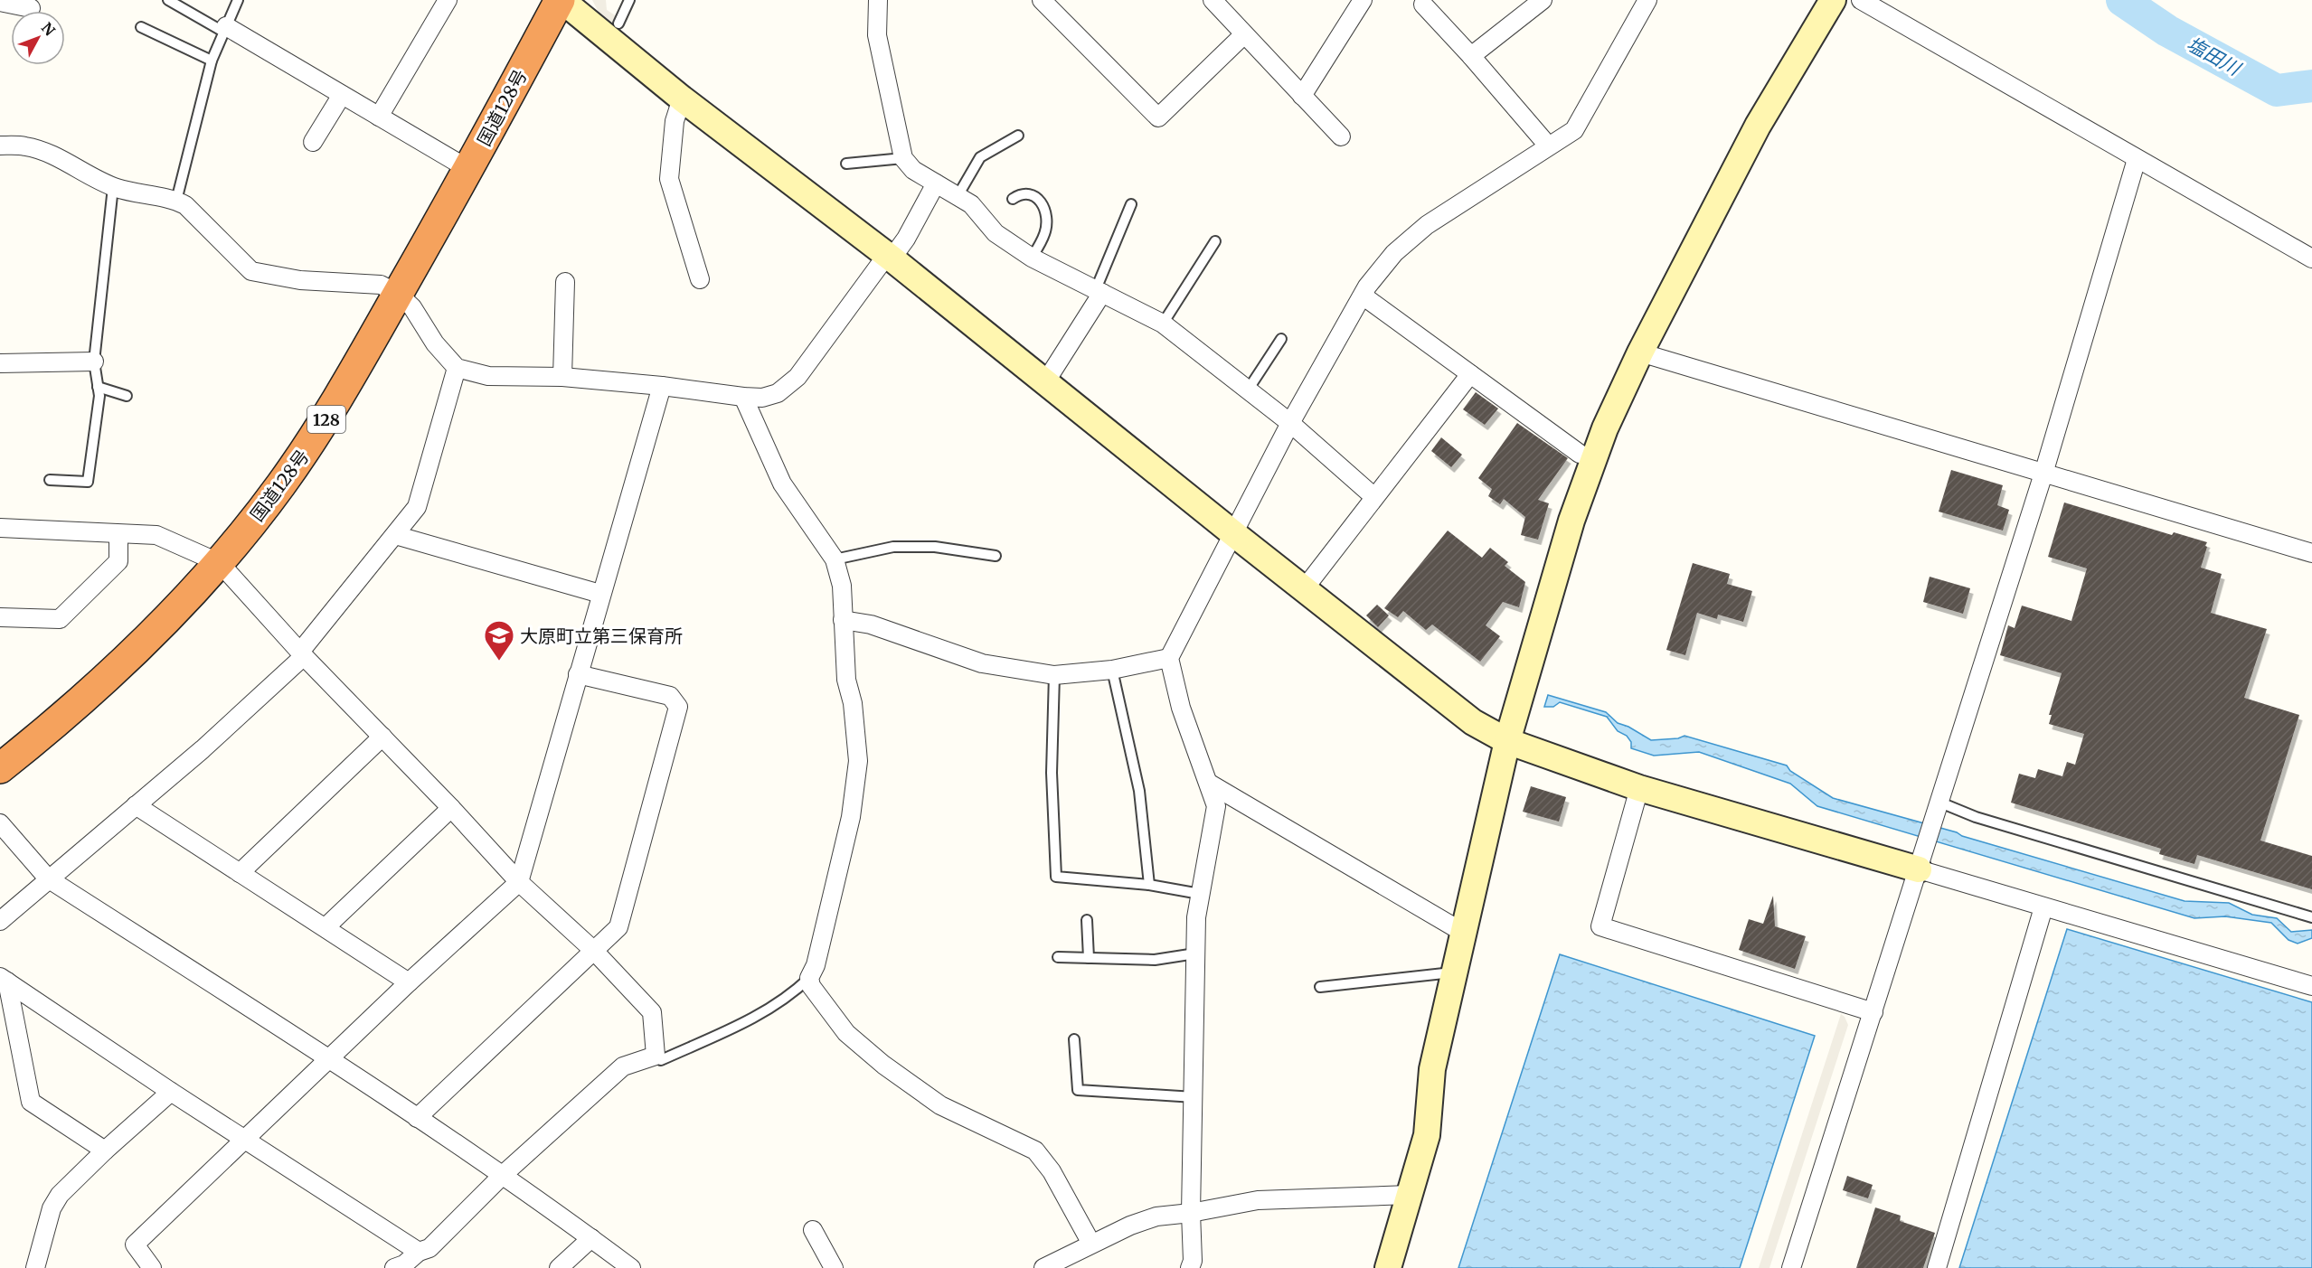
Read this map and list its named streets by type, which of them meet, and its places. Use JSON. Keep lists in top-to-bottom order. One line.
{"streets":{"highway":["国道128号","128"]},"water":["塩田川"],"places":{"school or university":["大原町立第三保育所"]},"north":"top right"}
